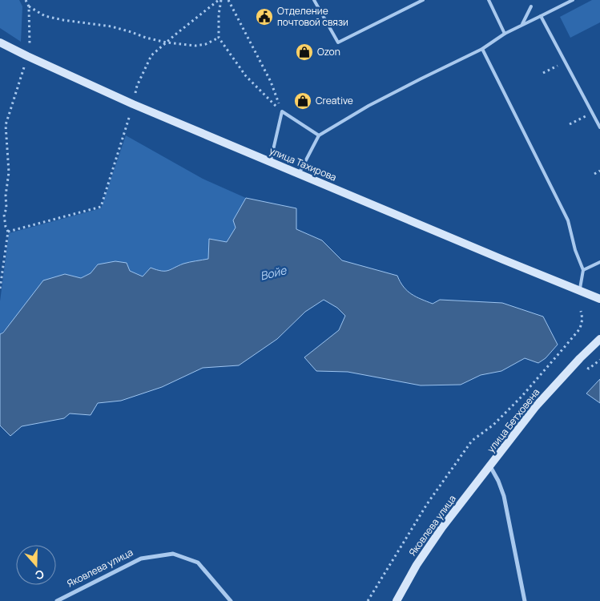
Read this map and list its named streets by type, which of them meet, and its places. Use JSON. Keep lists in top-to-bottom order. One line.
{"streets":{"main road":["улица Тахирова","улица Бетховена","Яковлева улица"]},"crossings":[["улица Бетховена","Яковлева улица"]],"water":["Войе"],"places":{"public building":["Отделение почтовой связи"],"shop":["Ozon","Creative"]},"north":"bottom"}
